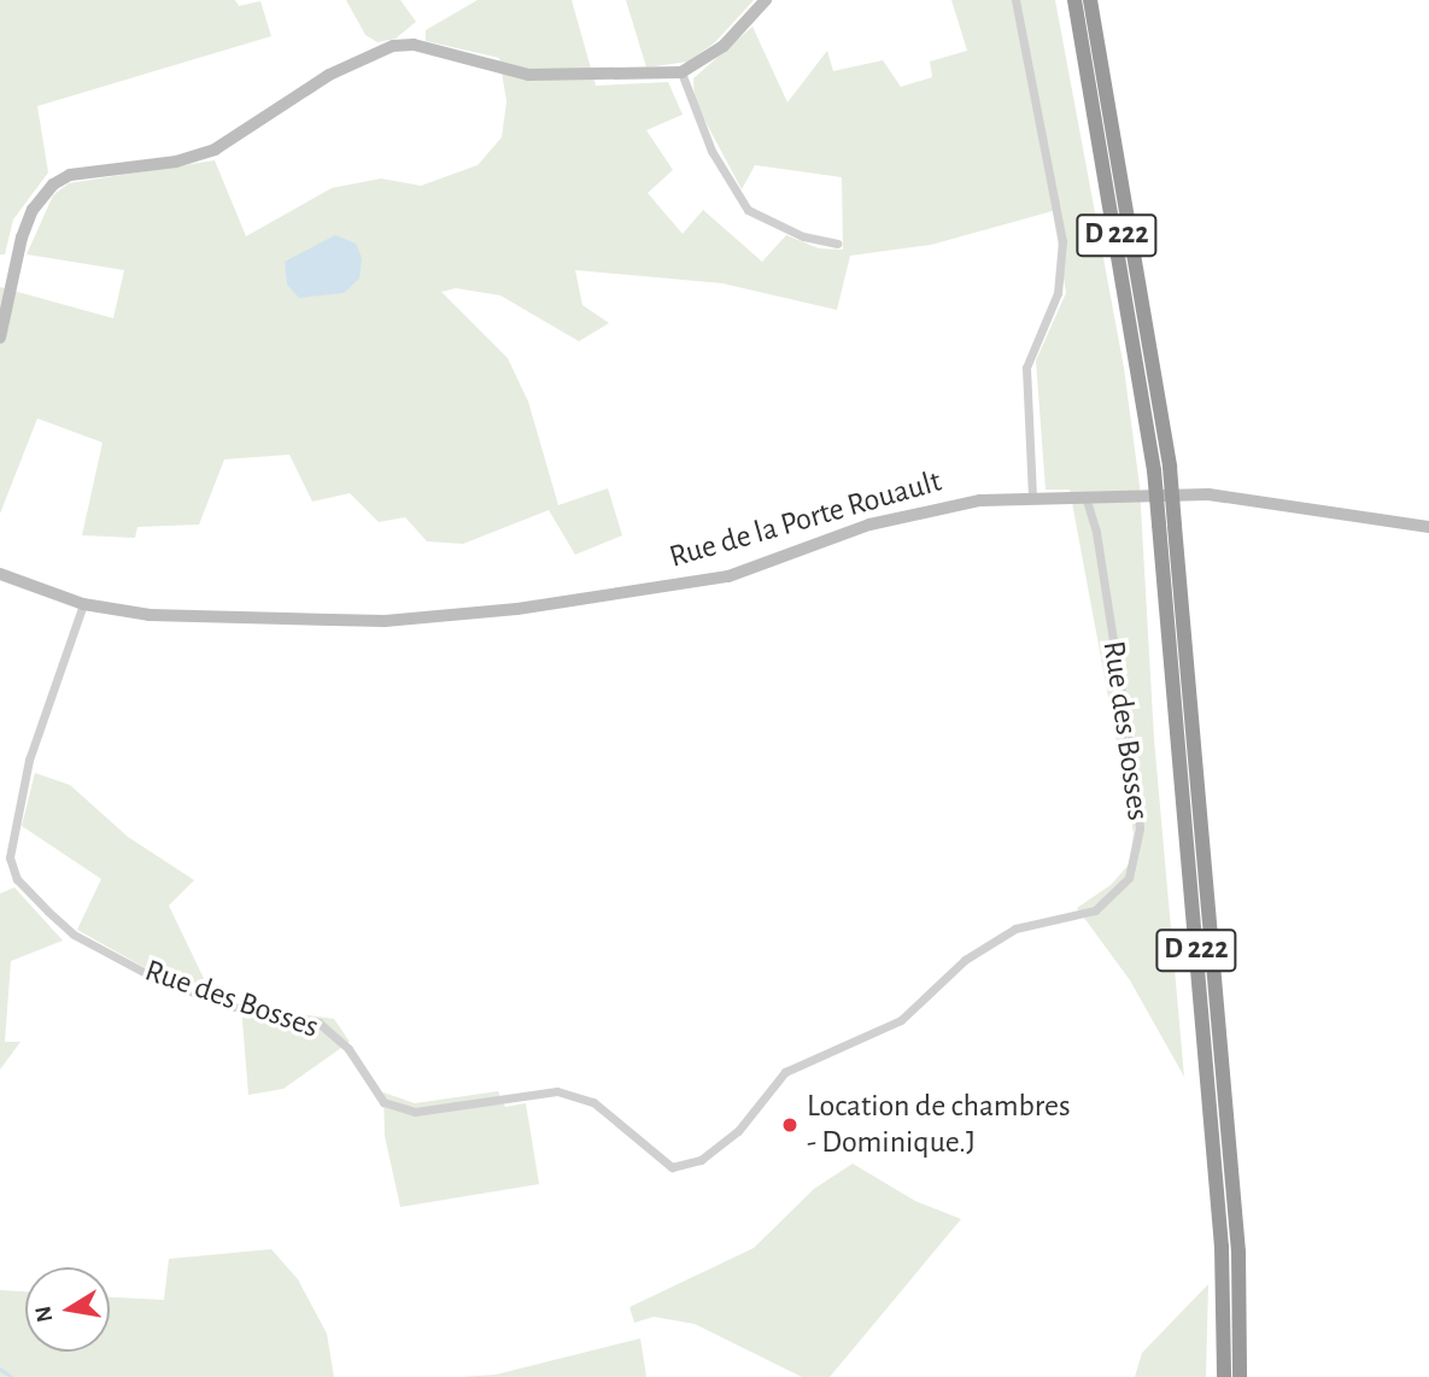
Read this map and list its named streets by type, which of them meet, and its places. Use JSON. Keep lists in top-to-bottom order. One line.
{"streets":{"highway":["D 222"],"street":["Rue de la Porte Rouault","Rue des Bosses"]},"crossings":[["Rue de la Porte Rouault","Rue des Bosses"]],"places":["Location de chambres - Dominique.J"],"north":"left"}
